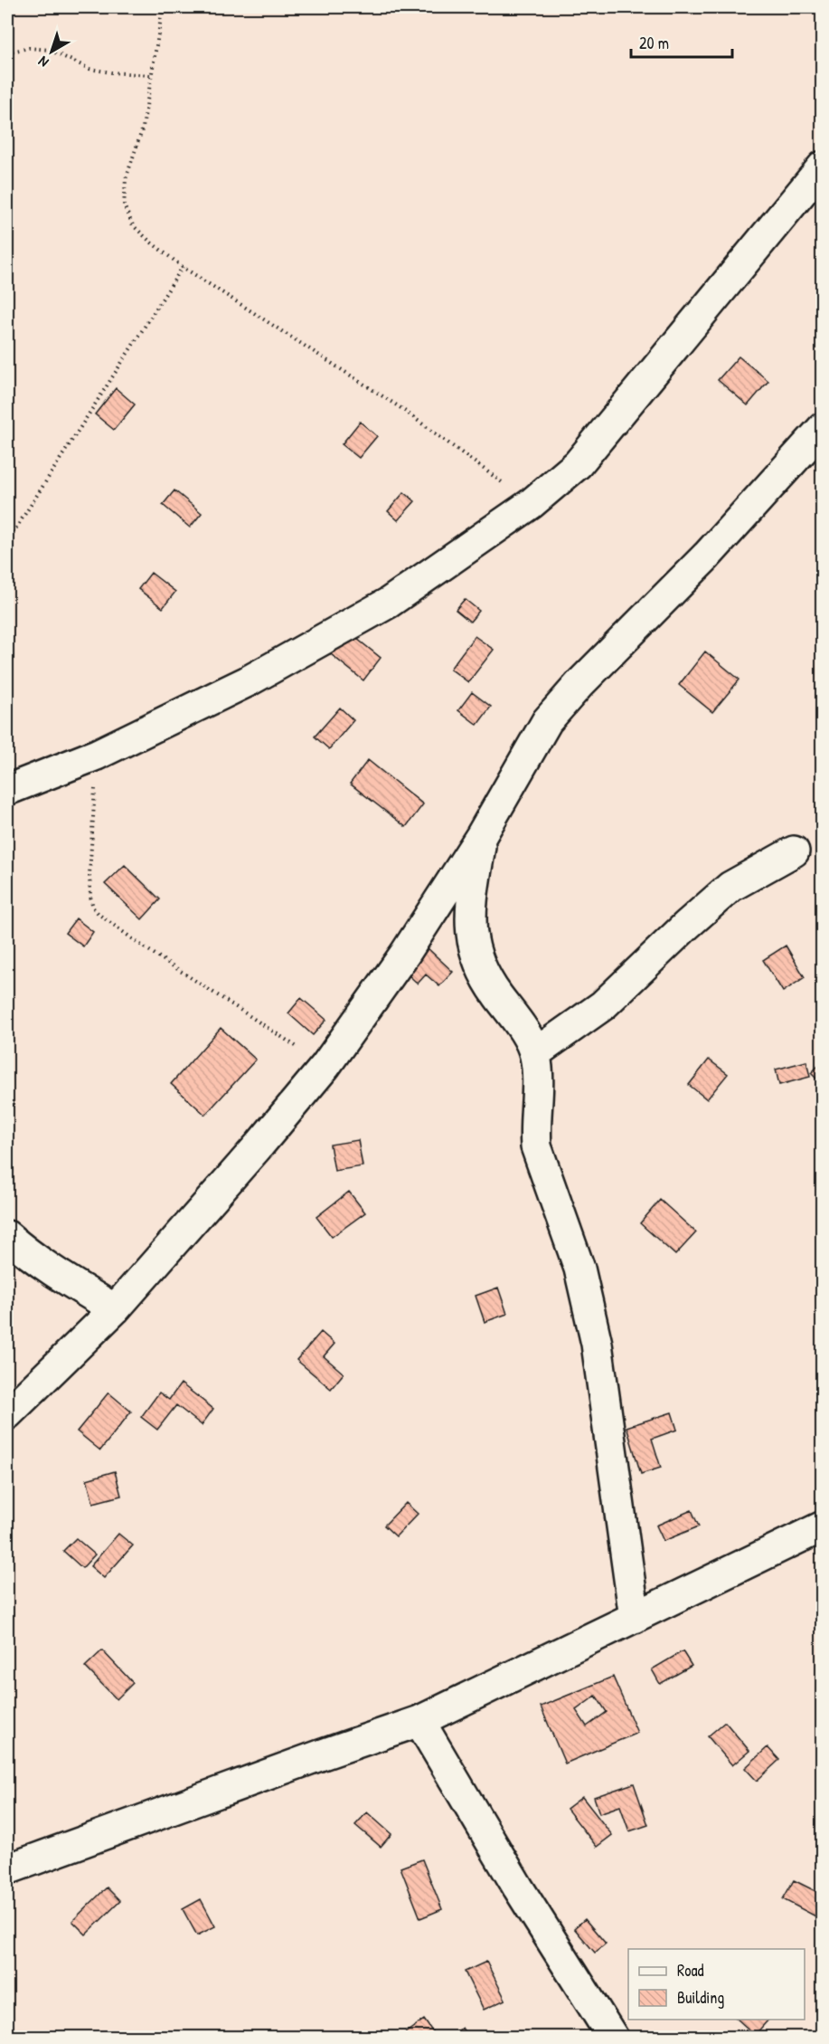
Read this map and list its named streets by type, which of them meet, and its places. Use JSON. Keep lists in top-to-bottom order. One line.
{"legend":["Road","Building"],"scale_bar":"20 m","north":"bottom left"}
